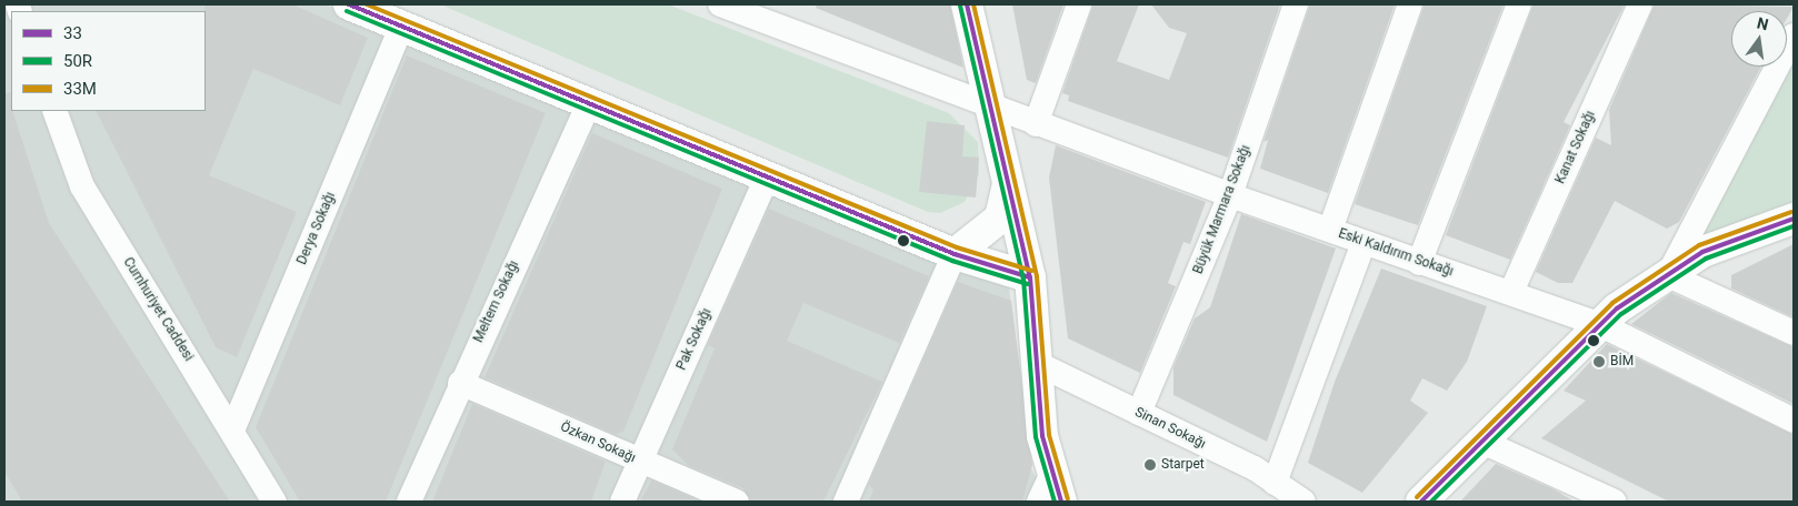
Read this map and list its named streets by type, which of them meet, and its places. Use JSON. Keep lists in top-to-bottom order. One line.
{"streets":{"street":["Kanat Sokağı","Büyük Marmara Sokağı","Derya Sokağı","Eski Kaldırım Sokağı","Meltem Sokağı","Cumhuriyet Caddesi","Pak Sokağı","Sinan Sokağı","Özkan Sokağı"]},"crossings":[["Kanat Sokağı","Eski Kaldırım Sokağı"],["Büyük Marmara Sokağı","Eski Kaldırım Sokağı"],["Büyük Marmara Sokağı","Sinan Sokağı"],["Derya Sokağı","Cumhuriyet Caddesi"],["Meltem Sokağı","Özkan Sokağı"],["Pak Sokağı","Özkan Sokağı"]],"places":["BİM","Starpet"],"lines":["transit line 33","transit line 33M","transit line 50R"],"legend":["33","50R","33M"],"north":"top"}
